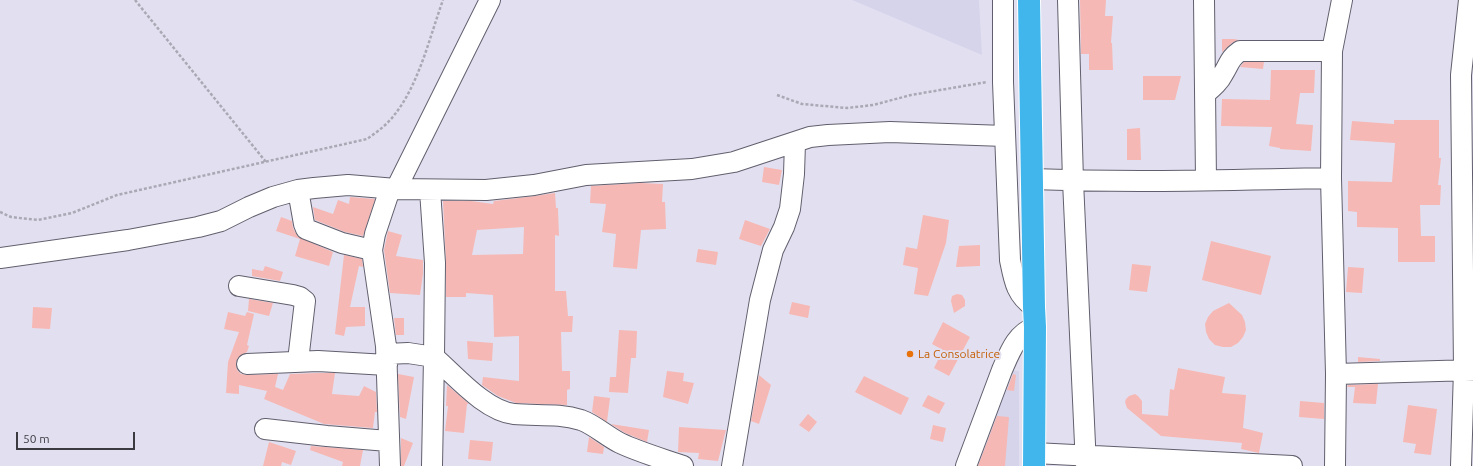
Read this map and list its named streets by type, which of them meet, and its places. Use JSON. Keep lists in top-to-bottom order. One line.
{"places":["La Consolatrice"],"scale_bar":"50 m"}
